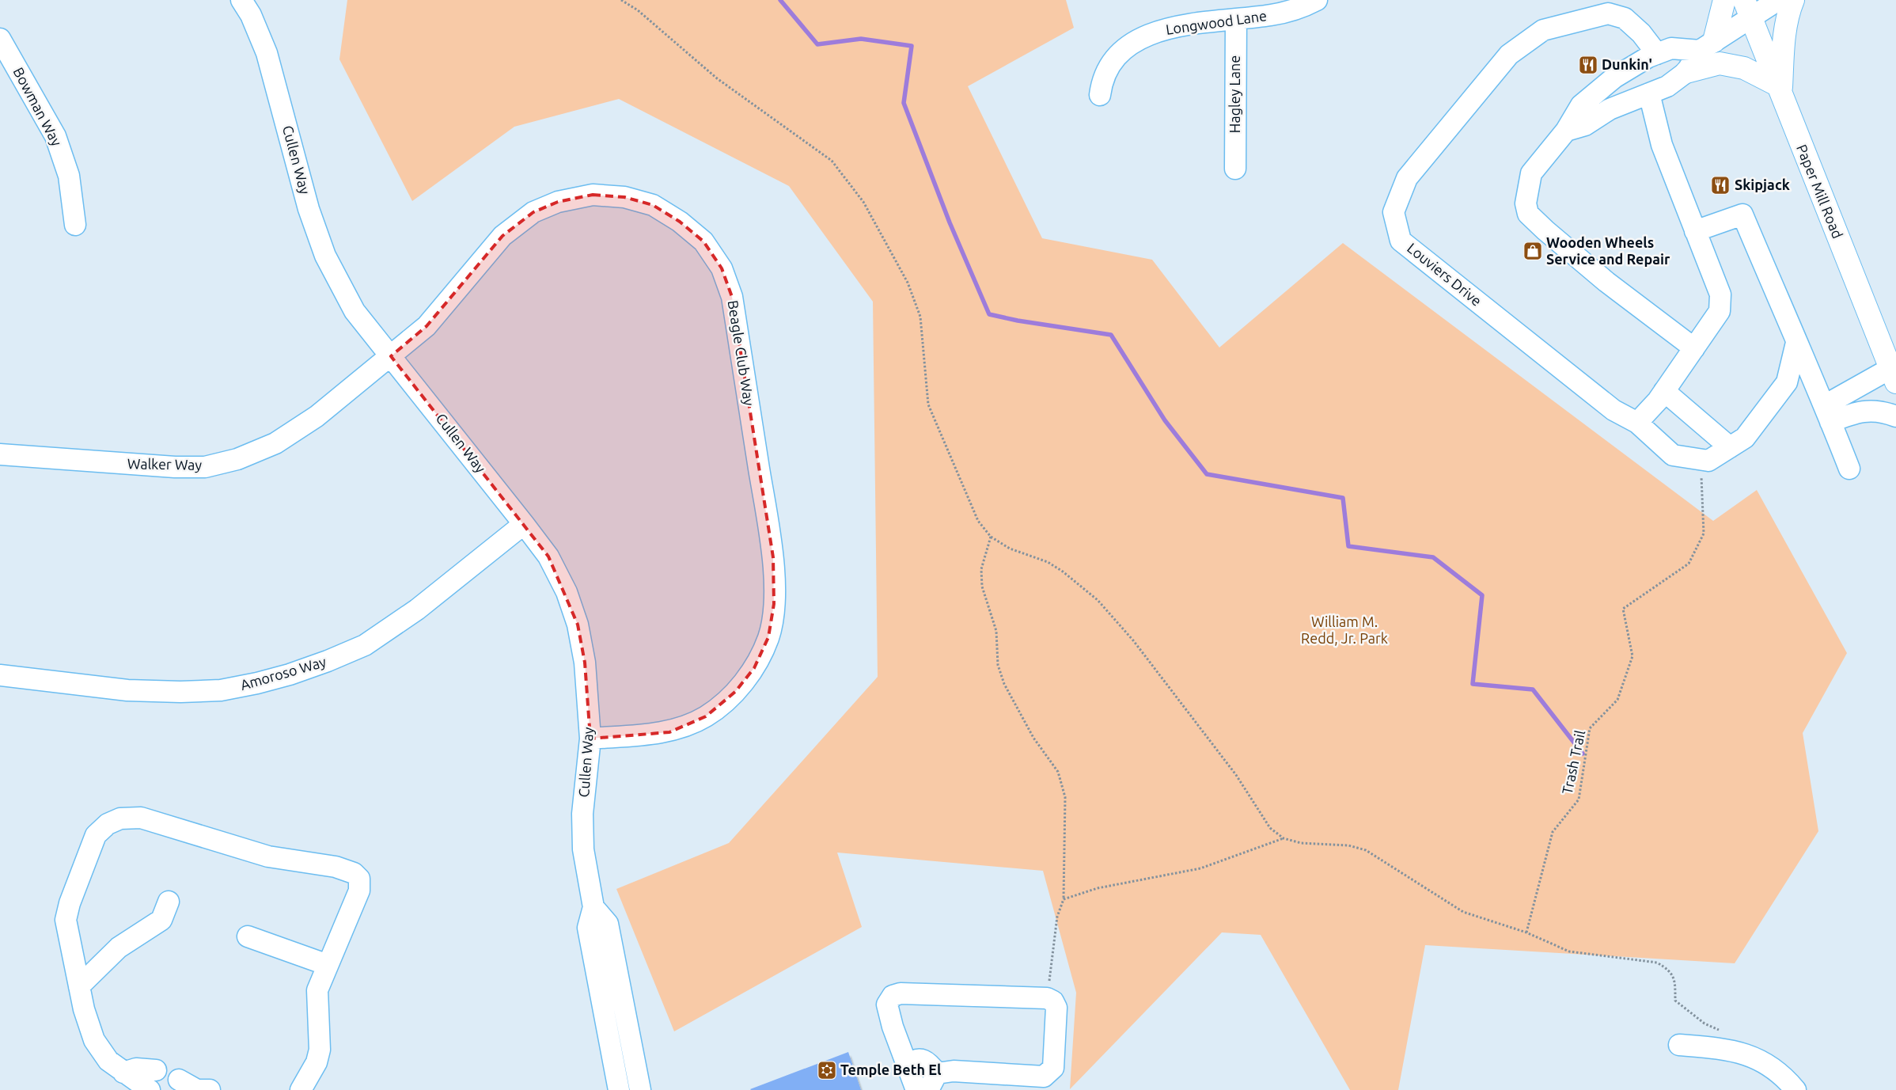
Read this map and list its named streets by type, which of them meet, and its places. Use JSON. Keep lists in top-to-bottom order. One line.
{"streets":{"main road":["Paper Mill Road"],"street":["Longwood Lane","Hagley Lane","Bowman Way","Cullen Way","Louviers Drive","Beagle Club Way","Walker Way","Amoroso Way"],"path":["Trash Trail"]},"crossings":[["Longwood Lane","Hagley Lane"],["Cullen Way","Beagle Club Way"],["Cullen Way","Walker Way"],["Cullen Way","Amoroso Way"],["Beagle Club Way","Walker Way"]],"parks":["William M. Redd, Jr. Park"],"places":{"restaurant":["Dunkin'","Skipjack"],"shop":["Wooden Wheels Service and Repair"],"synagogue":["Temple Beth El"]}}
